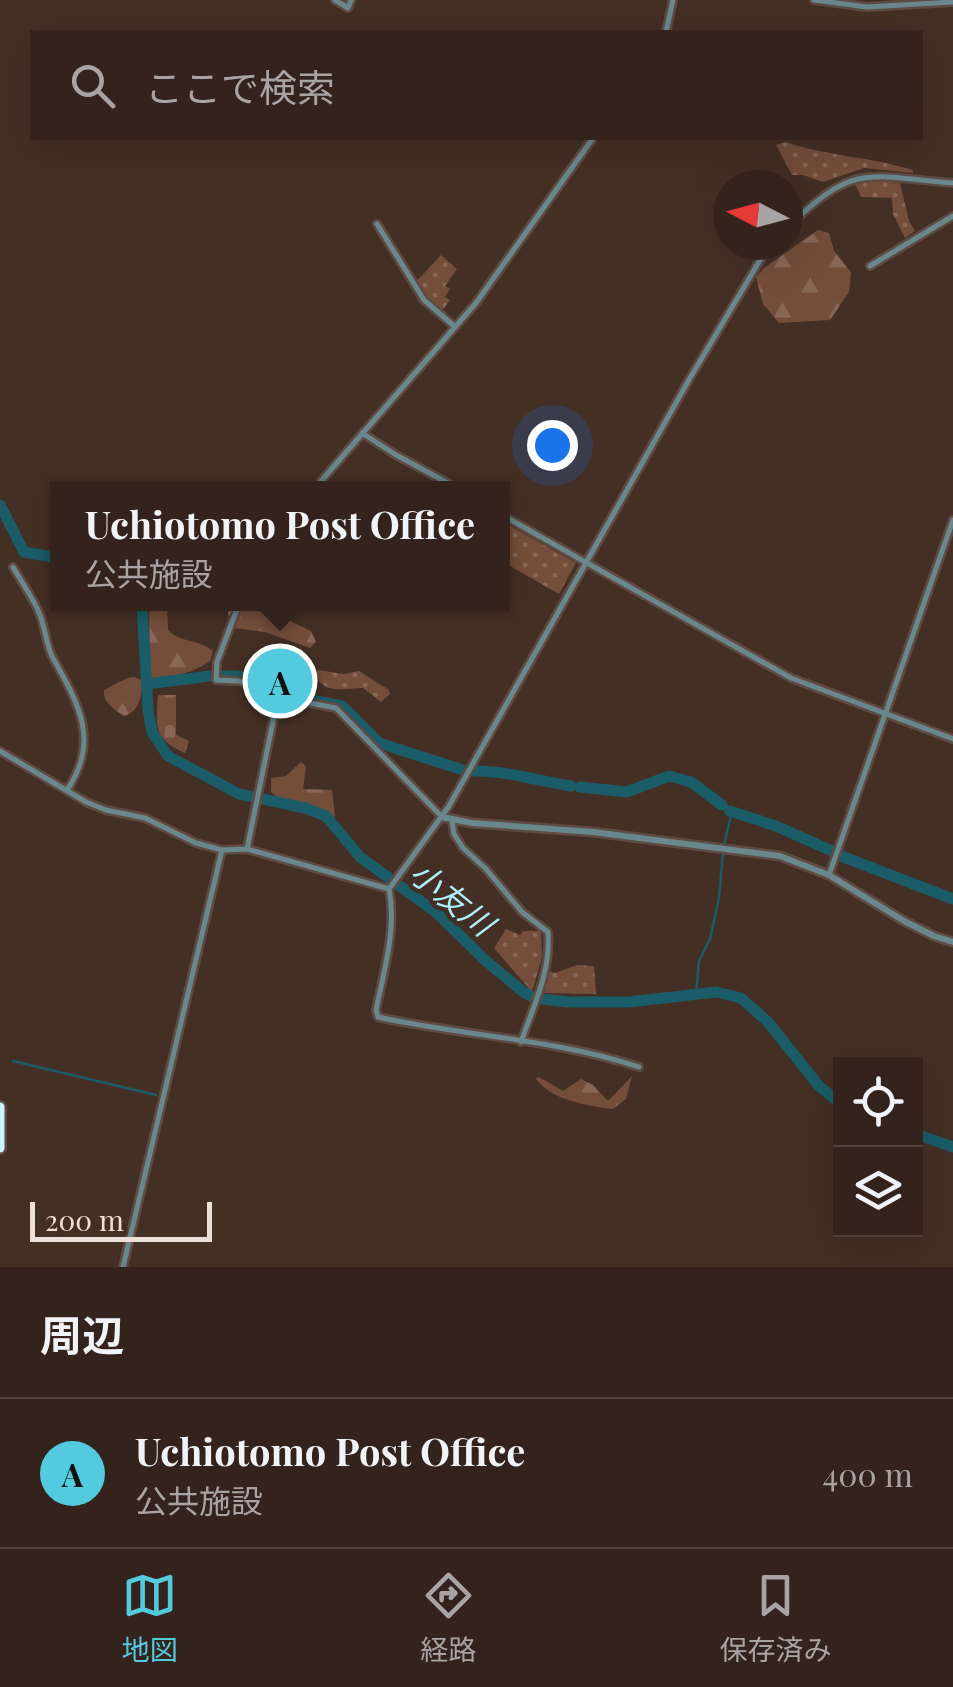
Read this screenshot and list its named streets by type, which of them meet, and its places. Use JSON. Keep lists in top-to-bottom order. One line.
{"water":["小友川"],"scale_bar":"200 m","north":"left","page":{"search":"ここで検索","popup":["Uchiotomo Post Office","公共施設"],"pins":"A","scale":"200 m","heading":"周辺","list":[{"mark":"A","name":"Uchiotomo Post Office","note":"公共施設","value":"400 m"}],"nav":["地図","経路","保存済み"]}}
